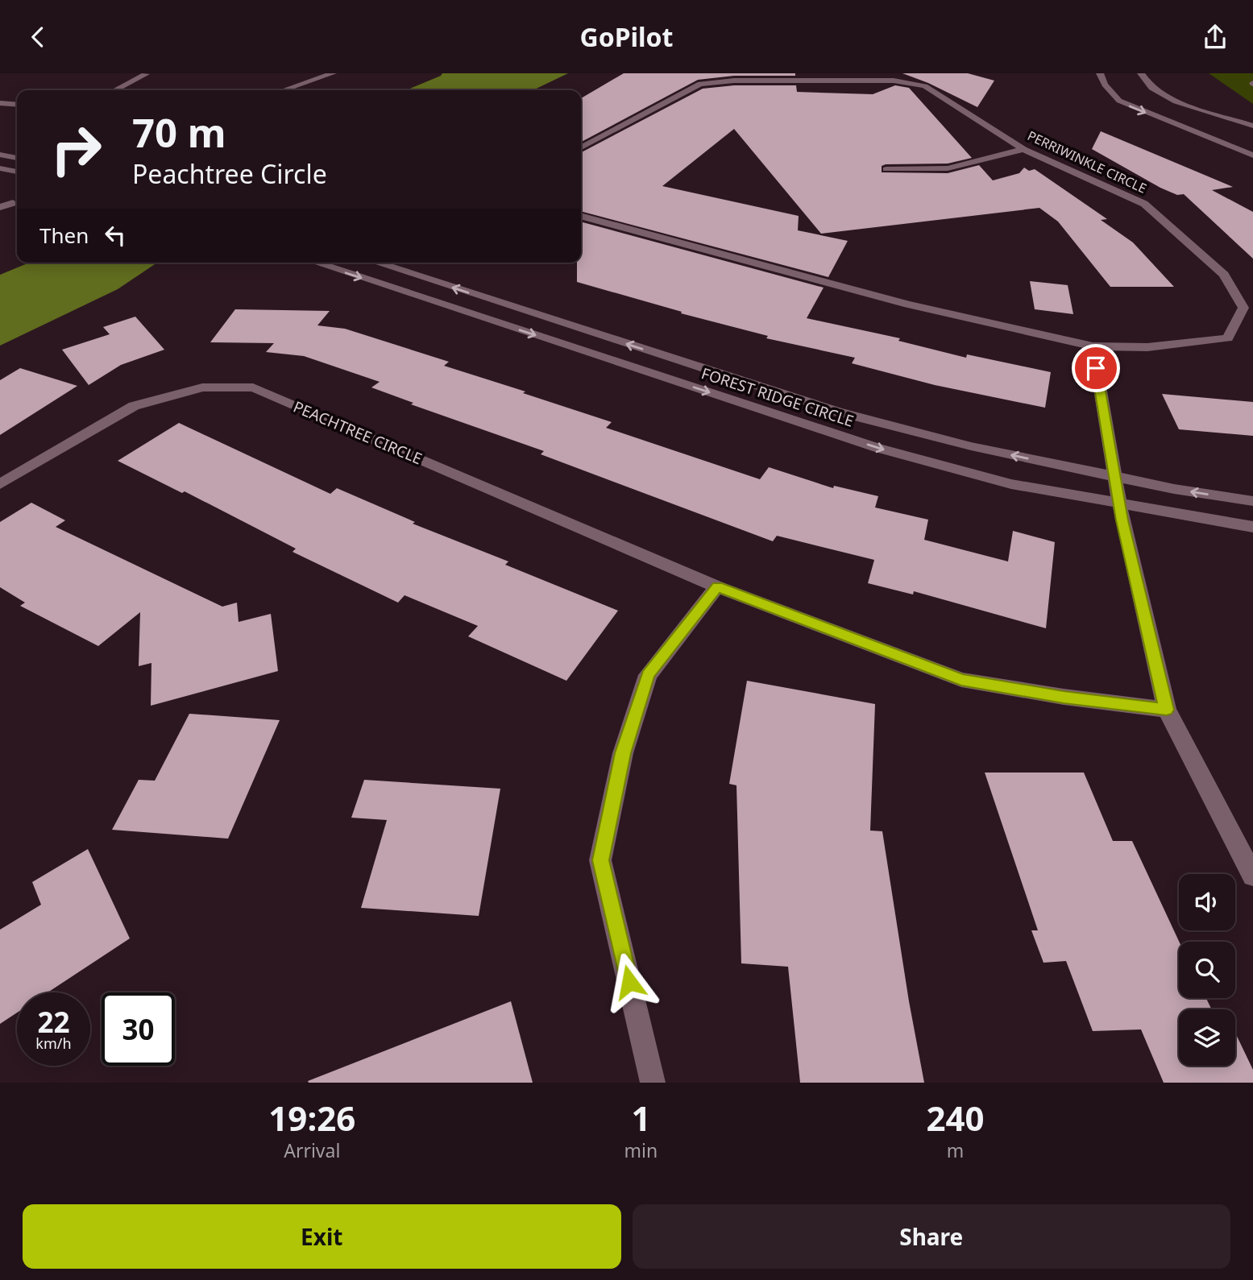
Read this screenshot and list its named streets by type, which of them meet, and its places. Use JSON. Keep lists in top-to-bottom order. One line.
{"streets":{"street":["PERRIWINKLE CIRCLE","FOREST RIDGE CIRCLE","PEACHTREE CIRCLE"]},"page":{"header":"GoPilot","turn":["70 m","Peachtree Circle"],"then":"Then","speed":"22 km/h","limit":"30","eta":["19:26","Arrival","1","min","240","m"],"buttons":["Exit","Share"]}}
